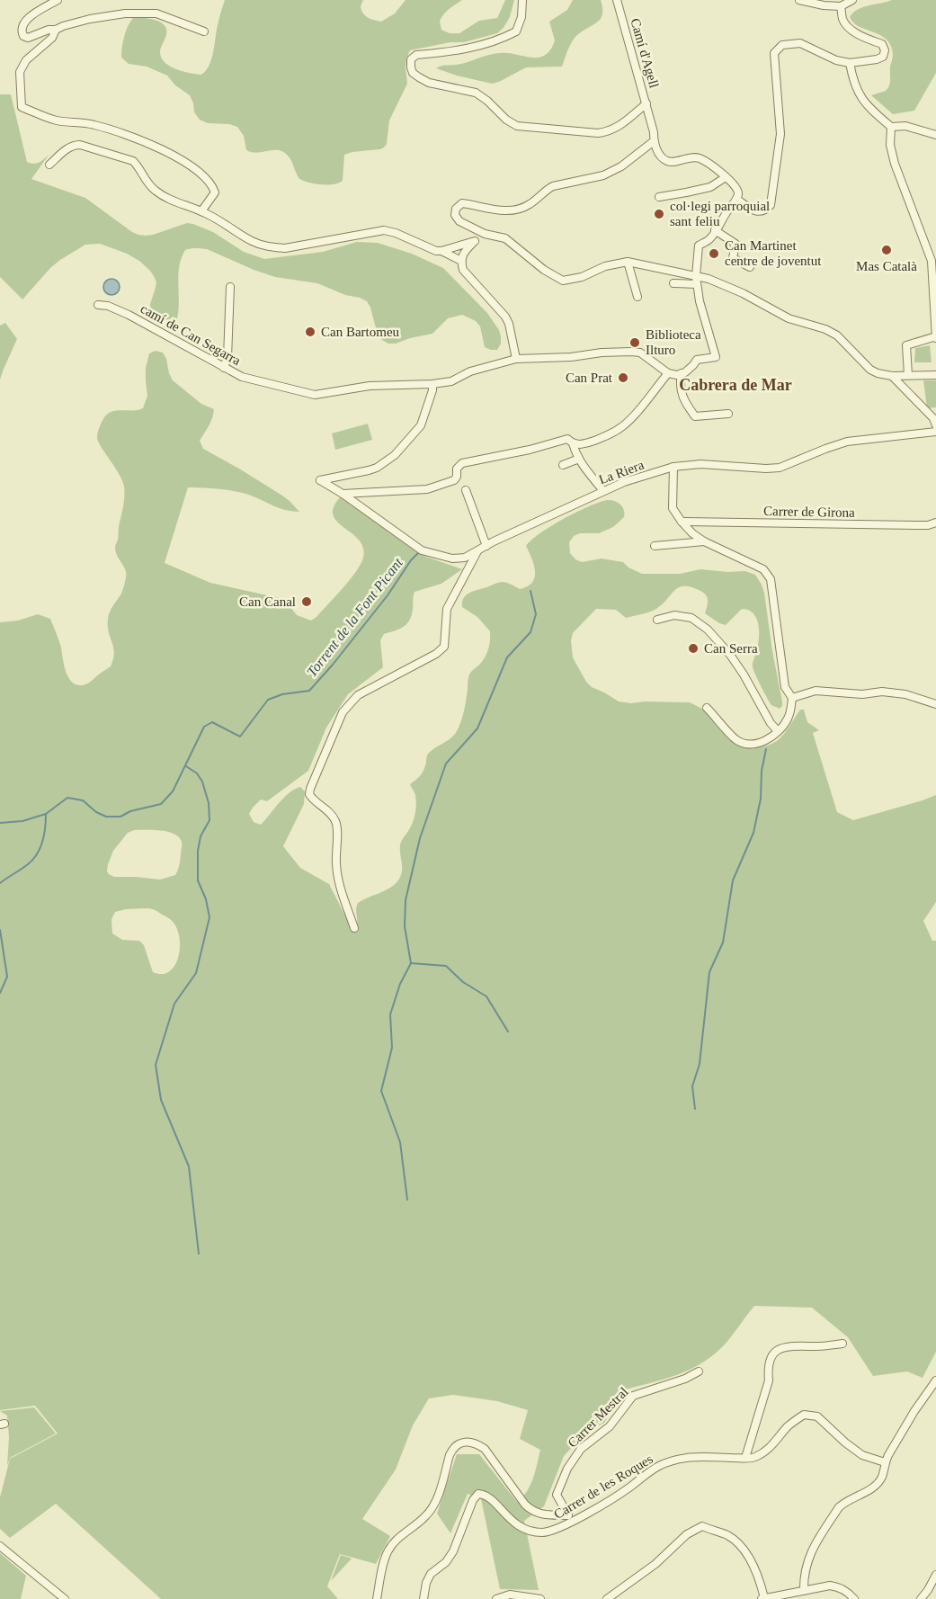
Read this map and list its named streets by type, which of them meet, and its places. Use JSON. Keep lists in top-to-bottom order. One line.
{"streets":{"street":["Camí d'Agell","camí de Can Segarra","La Riera","Carrer de Girona","Carrer Mestral","Carrer de les Roques"]},"crossings":[["camí de Can Segarra","La Riera"]],"districts":["Cabrera de Mar"],"water":["Torrent de la Font Picant"],"places":["col·legi parroquial sant feliu","Mas Català","Can Martinet centre de joventut","Can Bartomeu","Biblioteca Ilturo","Can Prat","Can Canal","Can Serra"]}
